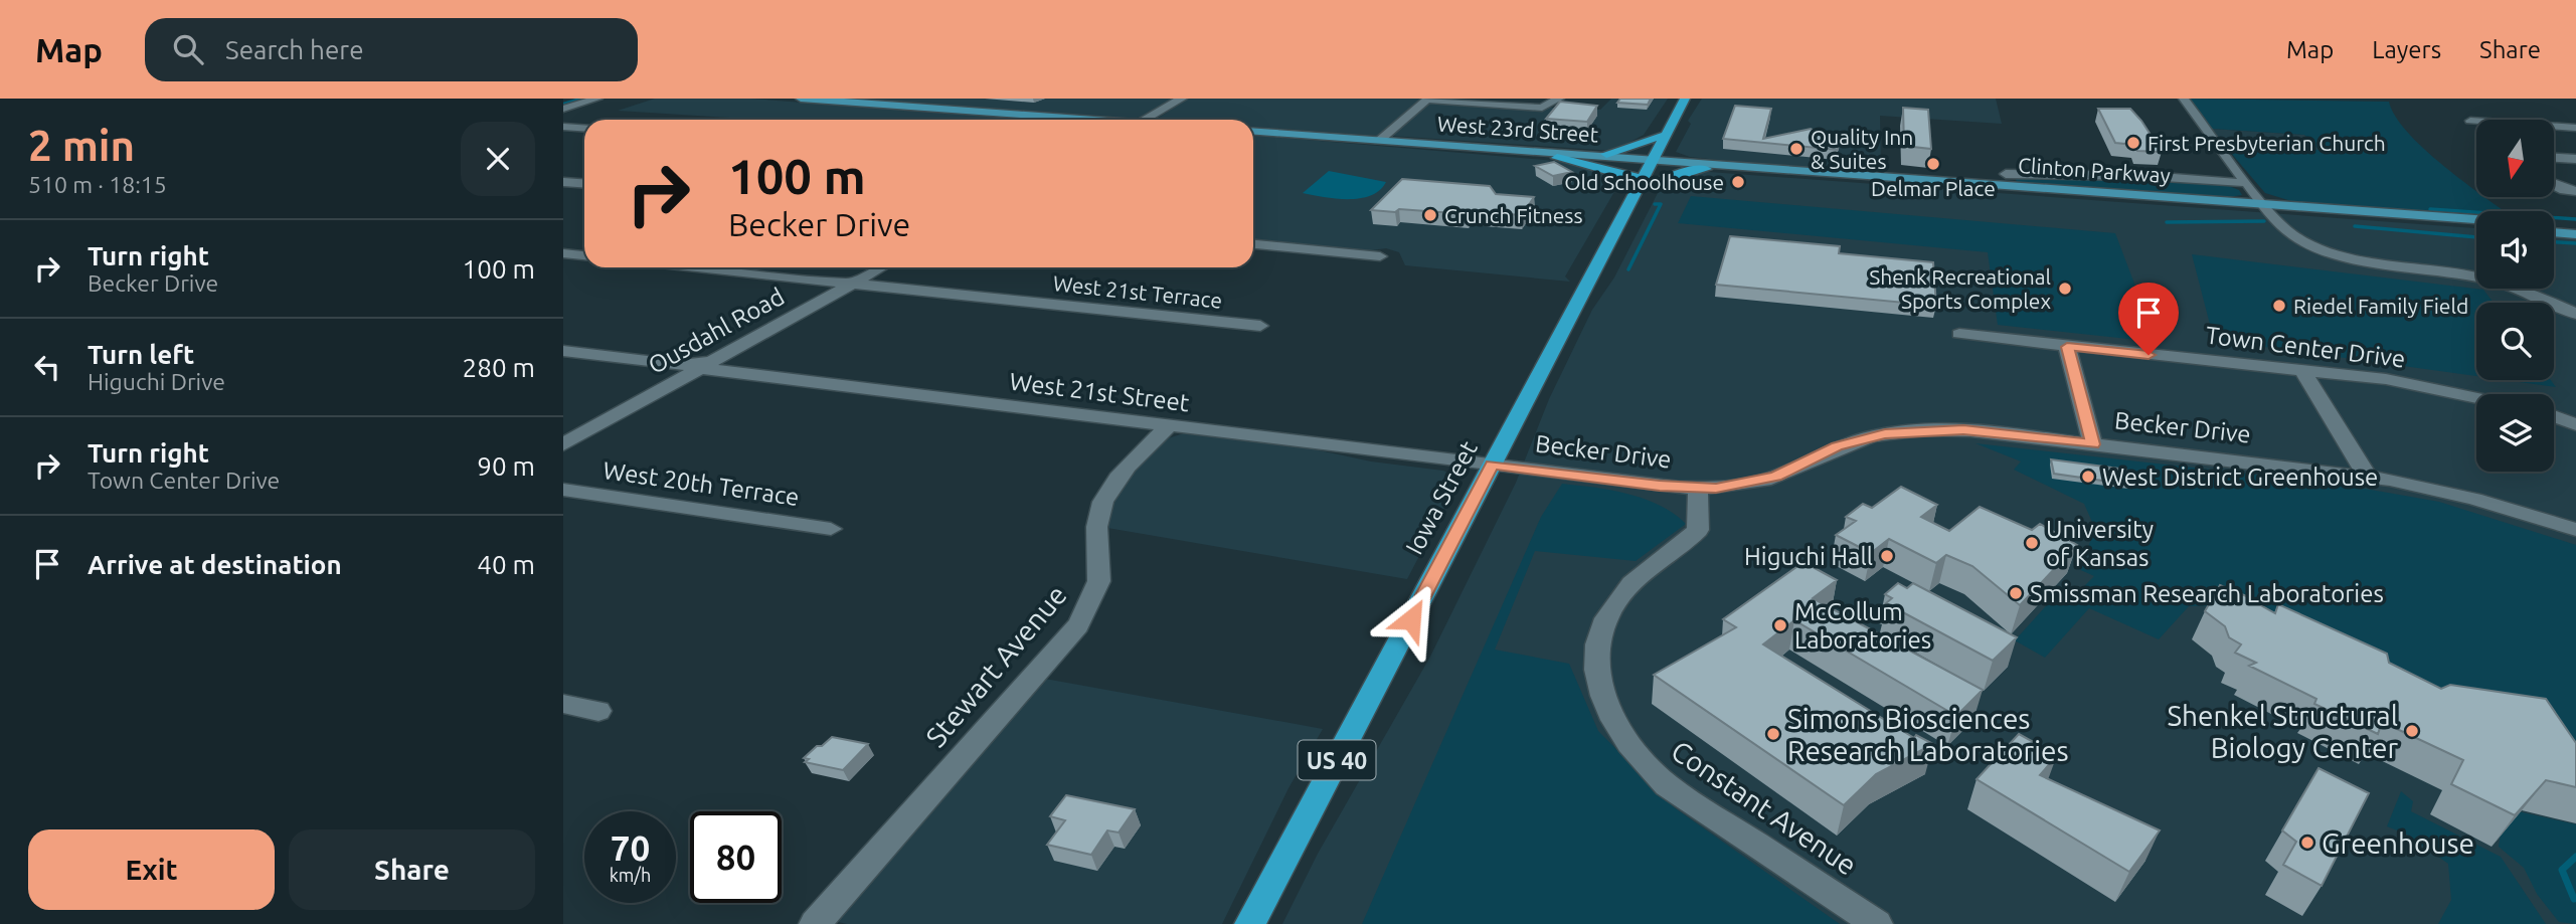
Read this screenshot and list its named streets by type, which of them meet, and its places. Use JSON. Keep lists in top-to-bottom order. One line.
{"streets":{"highway":["Iowa Street","US 40"],"main road":["West 23rd Street","Clinton Parkway"],"street":["West 21st Terrace","Ousdahl Road","Town Center Drive","West 21st Street","Becker Drive","West 20th Terrace","Stewart Avenue","Constant Avenue"]},"crossings":[["West 23rd Street","Clinton Parkway"],["West 23rd Street","Iowa Street"],["Clinton Parkway","Iowa Street"],["West 21st Terrace","Ousdahl Road"],["Ousdahl Road","West 21st Street"],["West 21st Street","Becker Drive"],["West 21st Street","Iowa Street"],["West 21st Street","Stewart Avenue"],["Becker Drive","Iowa Street"],["Becker Drive","Constant Avenue"]],"places":["First Presbyterian Church","Quality Inn & Suites","Delmar Place","Old Schoolhouse","Crunch Fitness","Shenk Recreational Sports Complex","Riedel Family Field","West District Greenhouse","University of Kansas","Higuchi Hall","Smissman Research Laboratories","McCollum Laboratories","Shenkel Structural Biology Center","Simons Biosciences Research Laboratories","Greenhouse"],"north":"bottom","page":{"header":"Map","search":"Search here","nav":["Map","Layers","Share"],"heading":["2 min","510 m · 18:15"],"turn":["100 m","Becker Drive"],"list":[{"name":"Turn right","note":"Becker Drive","value":"100 m"},{"name":"Turn left","note":"Higuchi Drive","value":"280 m"},{"name":"Turn right","note":"Town Center Drive","value":"90 m"},{"name":"Arrive at destination","value":"40 m"}],"speed":"70 km/h","limit":"80","buttons":["Exit","Share"]}}
